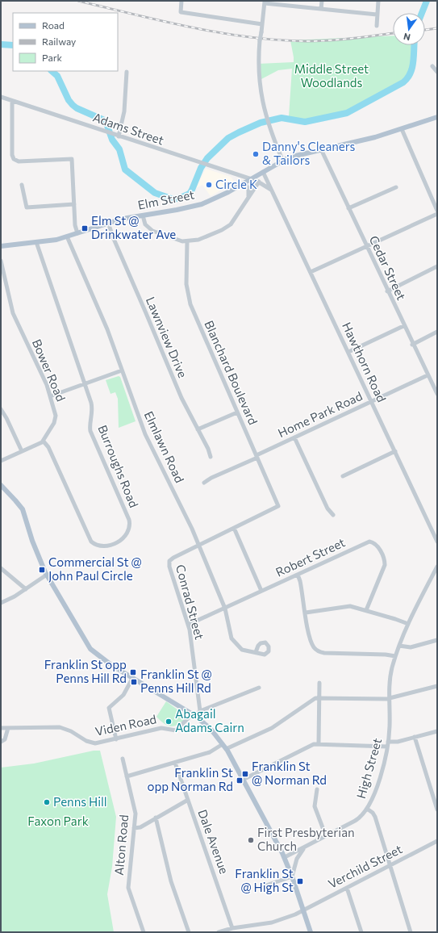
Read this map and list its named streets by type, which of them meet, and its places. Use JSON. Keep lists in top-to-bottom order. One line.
{"streets":{"main road":["Elm Street"],"street":["Adams Street","Cedar Street","Lawnview Drive","Hawthorn Road","Bower Road","Blanchard Boulevard","Home Park Road","Elmlawn Road","Burroughs Road","Robert Street","Conrad Street","Viden Road","High Street","Dale Avenue","Alton Road","Verchild Street"]},"crossings":[["Adams Street","Elm Street"],["Adams Street","Hawthorn Road"],["Elm Street","Cedar Street"],["Elm Street","Lawnview Drive"],["Elm Street","Hawthorn Road"],["Elm Street","Elmlawn Road"],["Elm Street","Burroughs Road"],["Cedar Street","Home Park Road"],["Hawthorn Road","Home Park Road"],["Bower Road","Burroughs Road"],["Blanchard Boulevard","Home Park Road"],["Blanchard Boulevard","Conrad Street"],["Elmlawn Road","Robert Street"],["Elmlawn Road","Conrad Street"],["Robert Street","Conrad Street"],["Dale Avenue","Verchild Street"]],"parks":["Middle Street Woodlands","Faxon Park"],"places":{"other":["Danny's Cleaners & Tailors","Circle K","Abagail Adams Cairn","Penns Hill","First Presbyterian Church"],"transit":["Elm St @ Drinkwater Ave","Commercial St @ John Paul Circle","Franklin St opp Penns Hill Rd","Franklin St @ Penns Hill Rd","Franklin St @ Norman Rd","Franklin St opp Norman Rd","Franklin St @ High St"]},"legend":["Road","Railway","Park"],"north":"bottom"}
